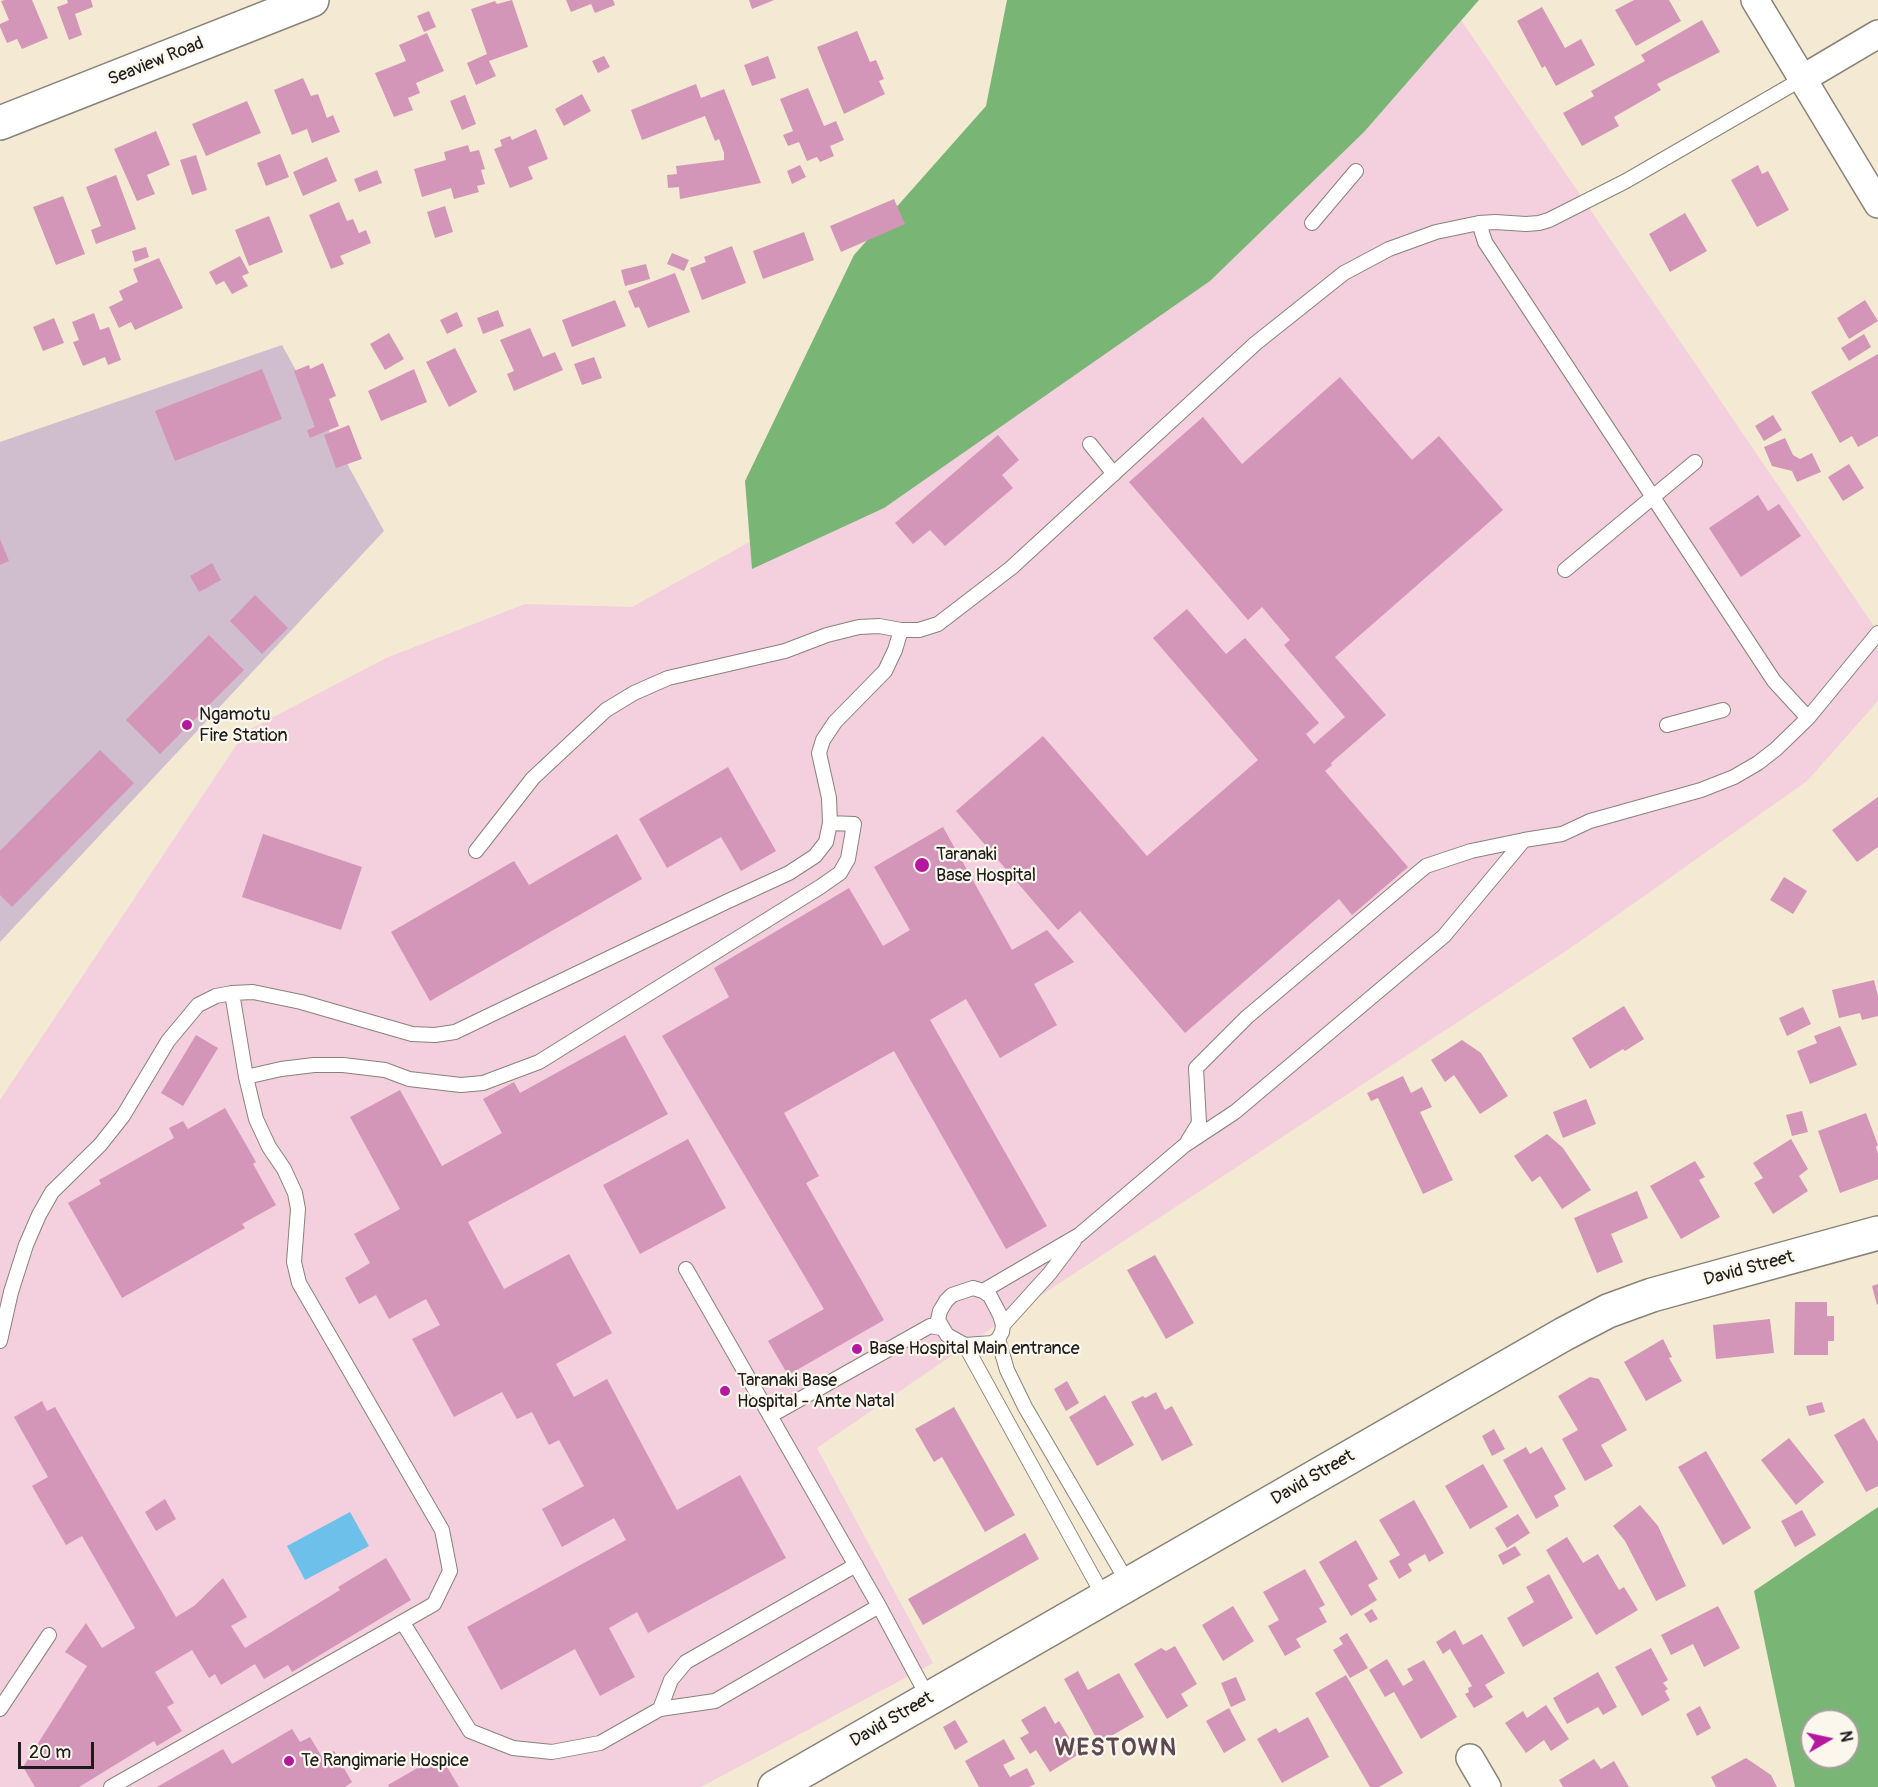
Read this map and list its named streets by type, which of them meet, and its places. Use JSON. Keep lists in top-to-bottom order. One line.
{"streets":{"street":["Seaview Road","David Street"]},"districts":["WESTOWN"],"places":["Ngamotu Fire Station","Taranaki Base Hospital","Base Hospital Main entrance","Taranaki Base Hospital - Ante Natal","Te Rangimarie Hospice"],"scale_bar":"20 m","north":"right"}
